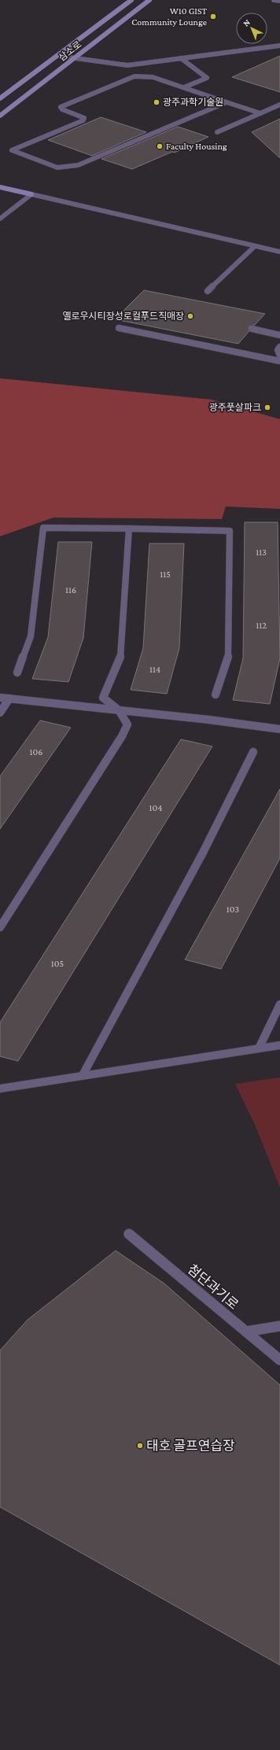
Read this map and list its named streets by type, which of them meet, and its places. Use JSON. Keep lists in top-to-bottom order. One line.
{"streets":{"street":["삼소로","첨단과기로"]},"places":["W10 GIST Community Lounge","광주과학기술원","Faculty Housing","옐로우시티장성로컬푸드직매장","광주풋살파크","태호 골프연습장"],"house_numbers":["113","115","116","112","114","106","104","103","105"],"north":"top left"}
